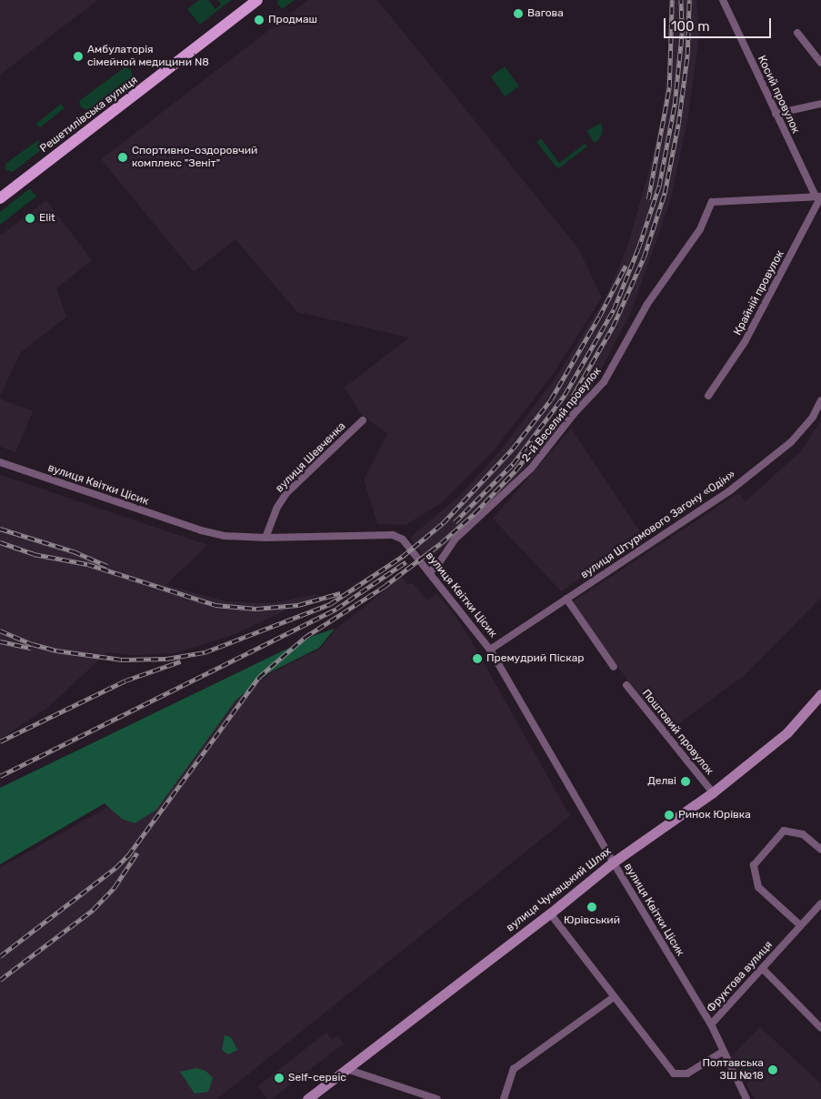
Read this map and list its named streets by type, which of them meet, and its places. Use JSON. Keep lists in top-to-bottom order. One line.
{"streets":{"main road":["Решетилівська вулиця","вулиця Чумацький Шлях"],"street":["Косий провулок","Крайній провулок","2-й Веселий провулок","вулиця Шевченка","вулиця Квітки Цісик","вулиця Штурмового Загону «Одін»","Поштовий провулок","Фруктова вулиця"]},"crossings":[["Косий провулок","Крайній провулок"],["Косий провулок","2-й Веселий провулок"],["Крайній провулок","2-й Веселий провулок"],["2-й Веселий провулок","вулиця Квітки Цісик"],["вулиця Шевченка","вулиця Квітки Цісик"],["вулиця Квітки Цісик","вулиця Штурмового Загону «Одін»"],["вулиця Квітки Цісик","вулиця Чумацький Шлях"],["вулиця Квітки Цісик","Фруктова вулиця"],["Поштовий провулок","вулиця Чумацький Шлях"]],"places":["Вагова","Продмаш","Амбулаторія сімейной медицини N8","Спортивно-оздоровчий комплекс \"Зеніт\"","Elit","Премудрий Піскар","Делві","Ринок Юрівка","Юрівський","Полтавська ЗШ №18","Self-сервіс"],"scale_bar":"100 m"}
